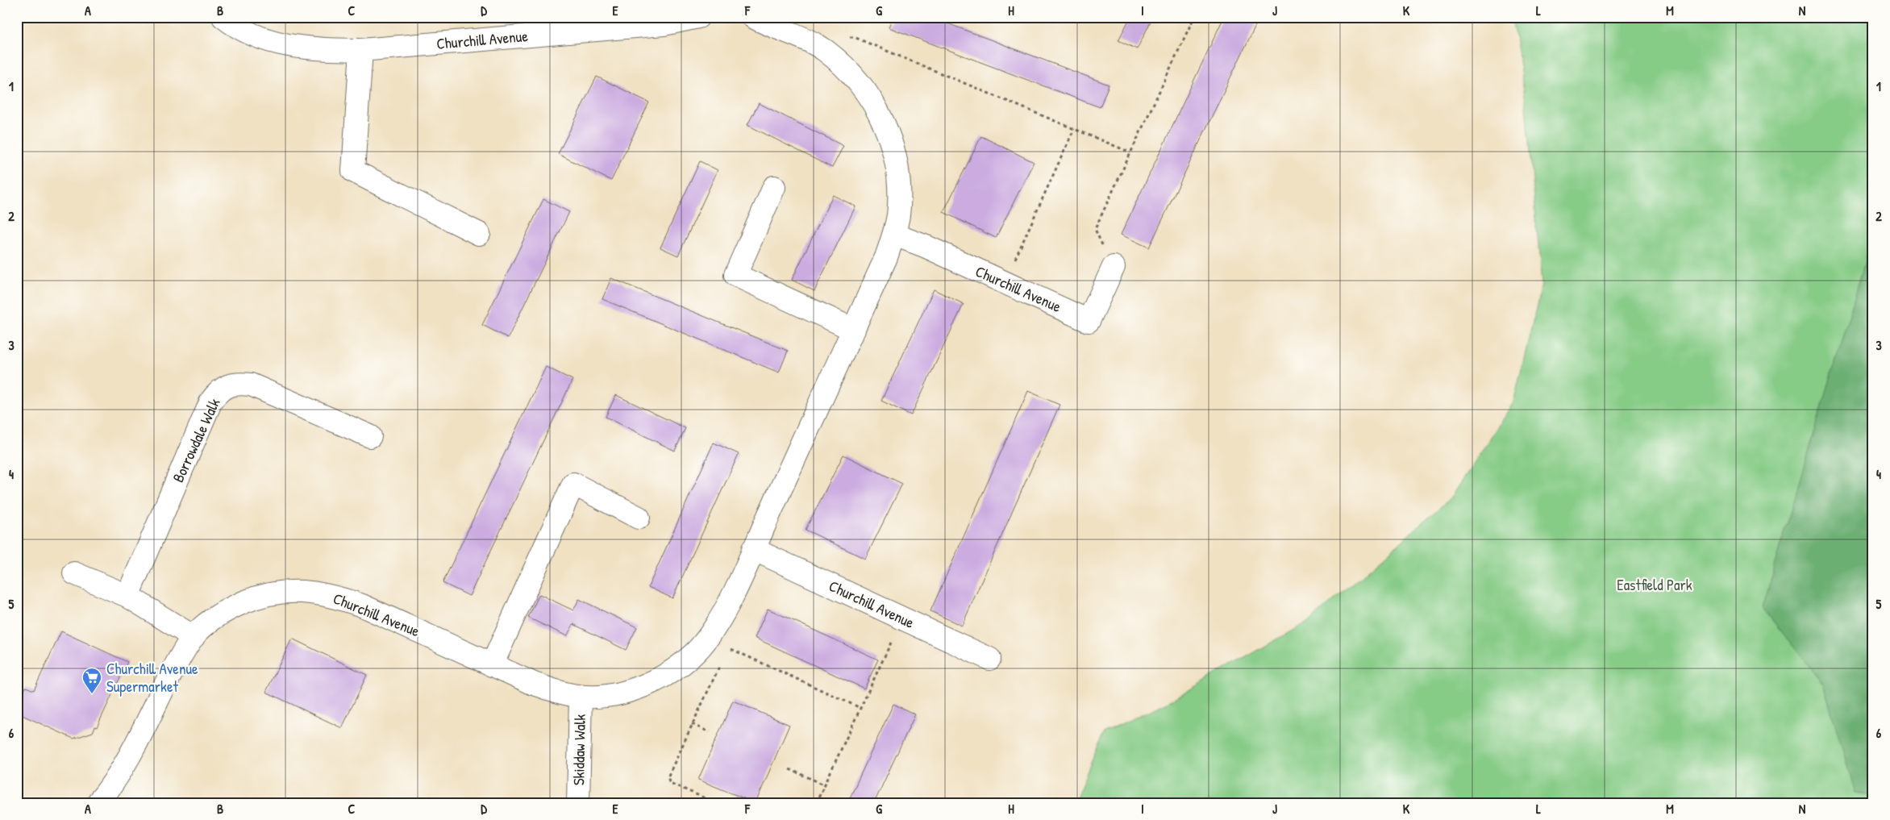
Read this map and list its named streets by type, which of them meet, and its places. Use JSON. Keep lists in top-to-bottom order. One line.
{"streets":{"street":["Churchill Avenue","Borrowdale Walk","Skiddaw Walk"]},"crossings":[["Churchill Avenue","Skiddaw Walk"]],"parks":["Eastfield Park"],"places":{"supermarket":["Churchill Avenue Supermarket"]},"grid":{"columns":["A","B","C","D","E","F","G","H","I","J","K","L","M","N"],"rows":["1","2","3","4","5","6"]}}
